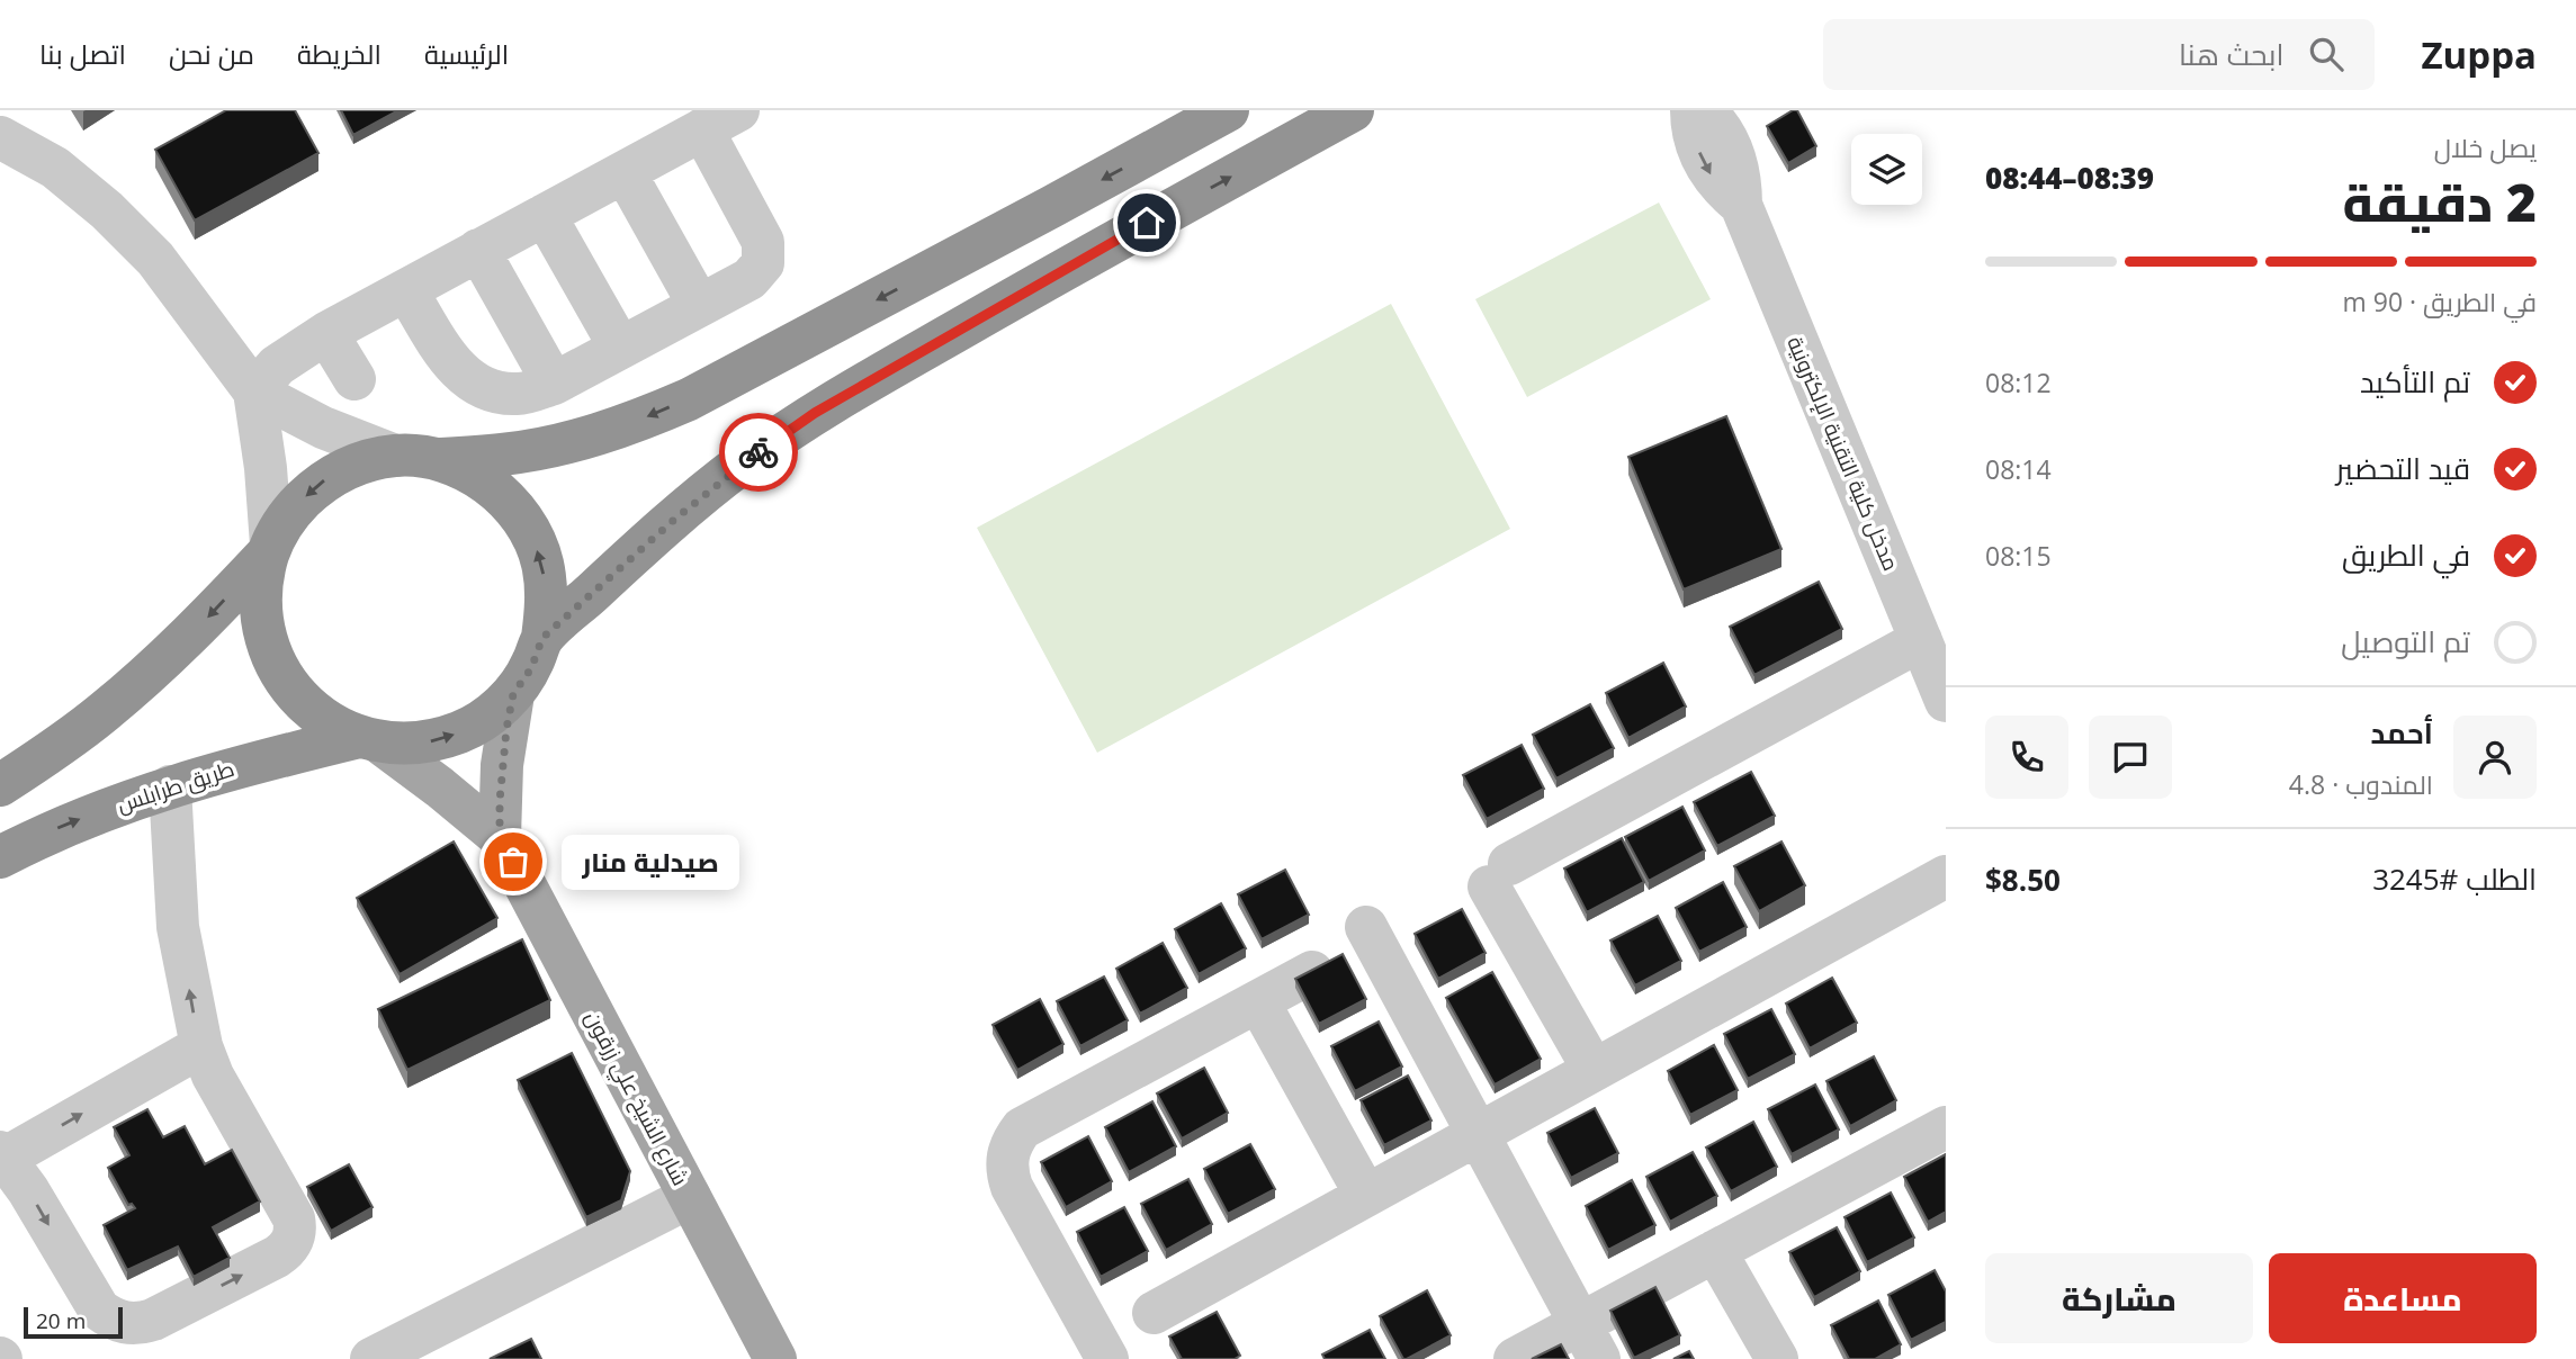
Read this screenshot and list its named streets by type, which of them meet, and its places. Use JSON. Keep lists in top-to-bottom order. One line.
{"streets":{"highway":["طريق طرابلس"],"main road":["شارع الشيخ علي زرقون"],"street":["مدخل كلية التقنية الإلكترونية"]},"crossings":[["طريق طرابلس","شارع الشيخ علي زرقون"]],"places":["صيدلية منار"],"scale_bar":"20 m","page":{"header":"Zuppa","search":"ابحث هنا","nav":["الرئيسية","الخريطة","من نحن","اتصل بنا"],"heading":["2 دقيقة","يصل خلال","08:39–08:44"],"panel":["أحمد","المندوب · 4.8","الطلب #3245","$8.50"],"bar":"في الطريق · 90 m","list":[["تم التأكيد","08:12"],["قيد التحضير","08:14"],["في الطريق","08:15"],"تم التوصيل"],"bubble":"صيدلية منار","buttons":["مساعدة","مشاركة"],"scale":"20 m"}}
